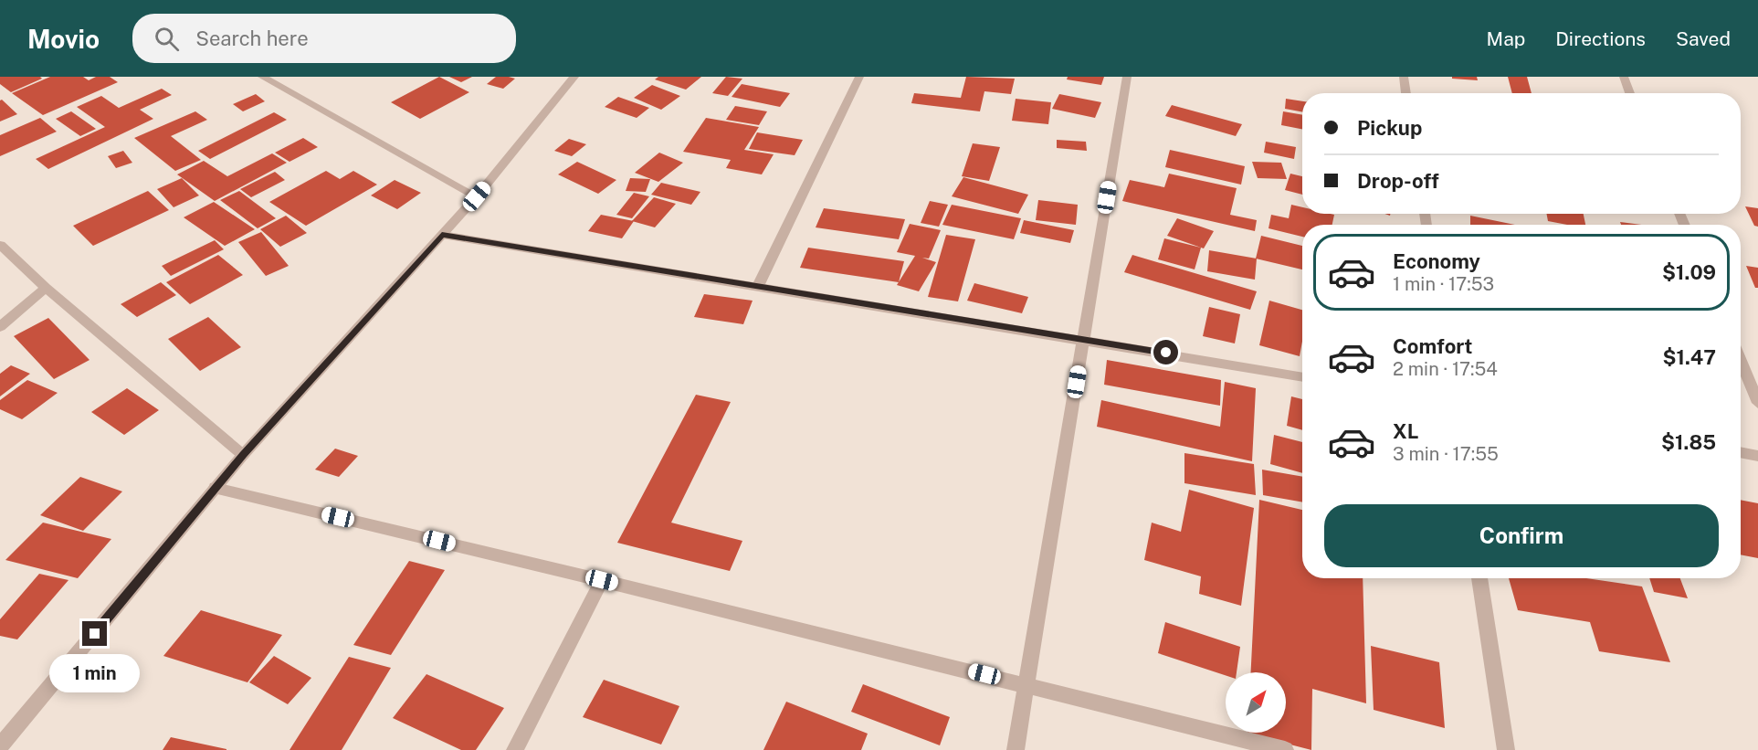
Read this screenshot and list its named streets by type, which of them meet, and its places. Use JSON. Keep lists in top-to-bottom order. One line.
{"north":"top right","page":{"header":"Movio","search":"Search here","nav":["Map","Directions","Saved"],"banner":["Pickup","Drop-off"],"list":[{"name":"Economy","note":"1 min · 17:53","value":"$1.09"},{"name":"Comfort","note":"2 min · 17:54","value":"$1.47"},{"name":"XL","note":"3 min · 17:55","value":"$1.85"}],"buttons":"Confirm","bubble":"1 min"}}
